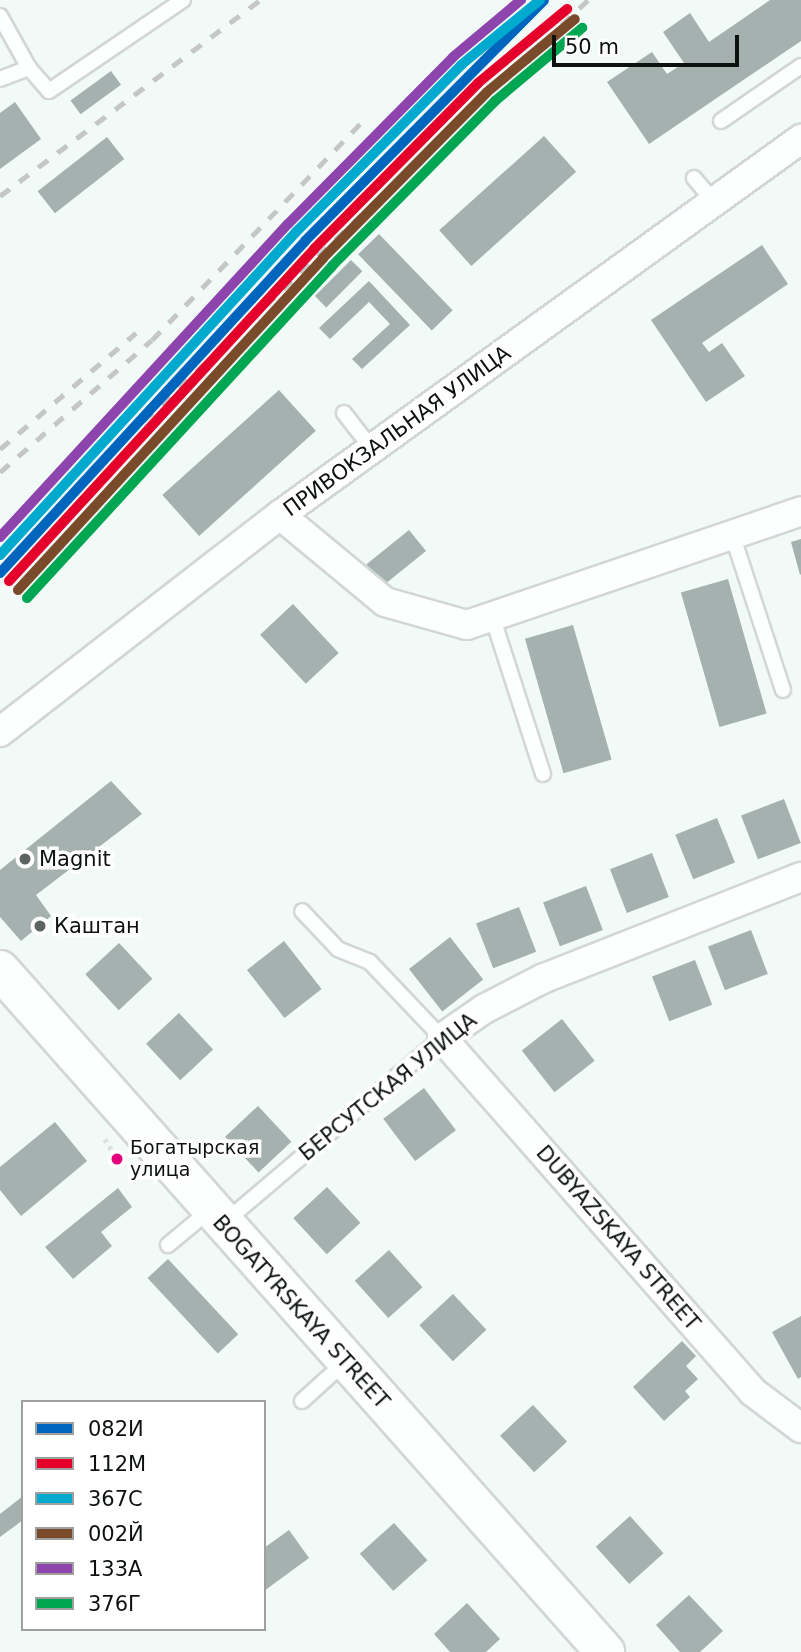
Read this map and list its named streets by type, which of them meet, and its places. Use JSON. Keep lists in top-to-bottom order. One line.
{"streets":{"main road":["BOGATYRSKAYA STREET"],"street":["ПРИВОКЗАЛЬНАЯ УЛИЦА","БЕРСУТСКАЯ УЛИЦА","DUBYAZSKAYA STREET"]},"crossings":[["БЕРСУТСКАЯ УЛИЦА","DUBYAZSKAYA STREET"],["БЕРСУТСКАЯ УЛИЦА","BOGATYRSKAYA STREET"]],"places":["Magnit","Каштан","Богатырская улица"],"lines":["transit line 082И","transit line 367С","transit line 133А","transit line 112М","transit line 002Й","transit line 376Г"],"legend":["082И","112М","367С","002Й","133А","376Г"],"scale_bar":"50 m"}
